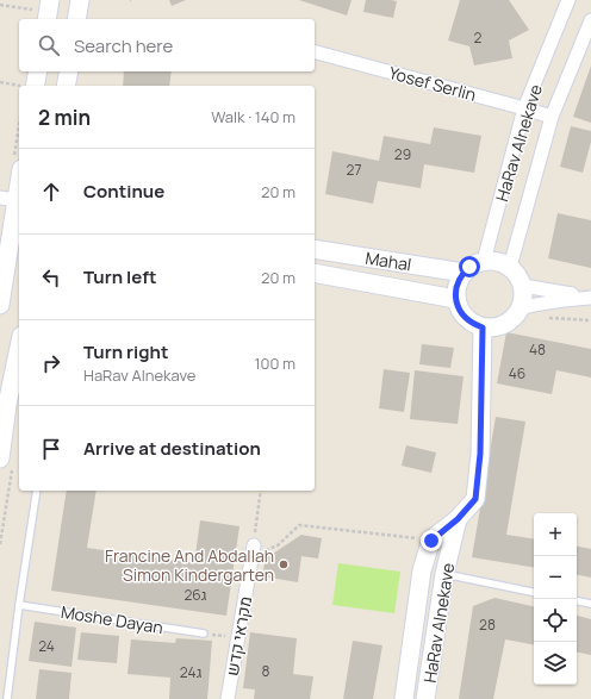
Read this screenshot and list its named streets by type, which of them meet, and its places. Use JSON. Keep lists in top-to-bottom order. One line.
{"streets":{"street":["Yosef Serlin","HaRav Alnekave","Mahal","מקראי קדש"],"lane":["Moshe Dayan"]},"crossings":[["Yosef Serlin","HaRav Alnekave"],["HaRav Alnekave","Mahal"]],"places":["Francine And Abdallah Simon Kindergarten"],"house_numbers":["2","29","27","48","46","26ג","28","24","8","24ג"],"page":{"search":"Search here","heading":["2 min","Walk · 140 m"],"list":[["Continue","20 m"],["Turn left","20 m"],["Turn right","HaRav Alnekave","100 m"],"Arrive at destination"],"map_buttons":["+","−"]}}
